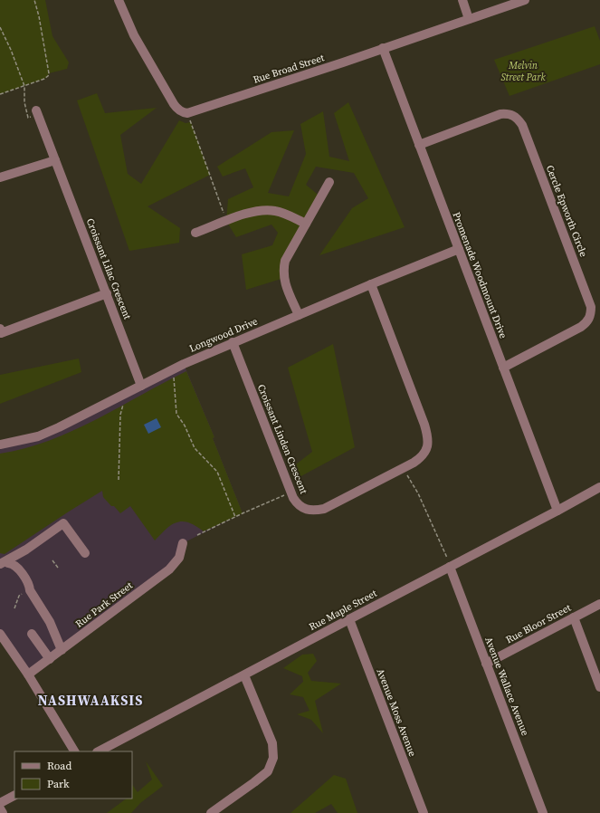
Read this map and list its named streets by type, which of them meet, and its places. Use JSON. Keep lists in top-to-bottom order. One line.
{"streets":{"street":["Rue Broad Street","Cercle Epworth Circle","Croissant Lilac Crescent","Promenade Woodmount Drive","Longwood Drive","Croissant Linden Crescent","Rue Park Street","Rue Maple Street","Rue Bloor Street","Avenue Wallace Avenue","Avenue Moss Avenue"]},"crossings":[["Rue Broad Street","Promenade Woodmount Drive"],["Cercle Epworth Circle","Promenade Woodmount Drive"],["Croissant Lilac Crescent","Longwood Drive"],["Promenade Woodmount Drive","Longwood Drive"],["Promenade Woodmount Drive","Rue Maple Street"],["Longwood Drive","Croissant Linden Crescent"],["Rue Maple Street","Avenue Wallace Avenue"],["Rue Maple Street","Avenue Moss Avenue"],["Rue Bloor Street","Avenue Wallace Avenue"]],"districts":["NASHWAAKSIS"],"parks":["Melvin Street Park"],"legend":["Road","Park"]}
